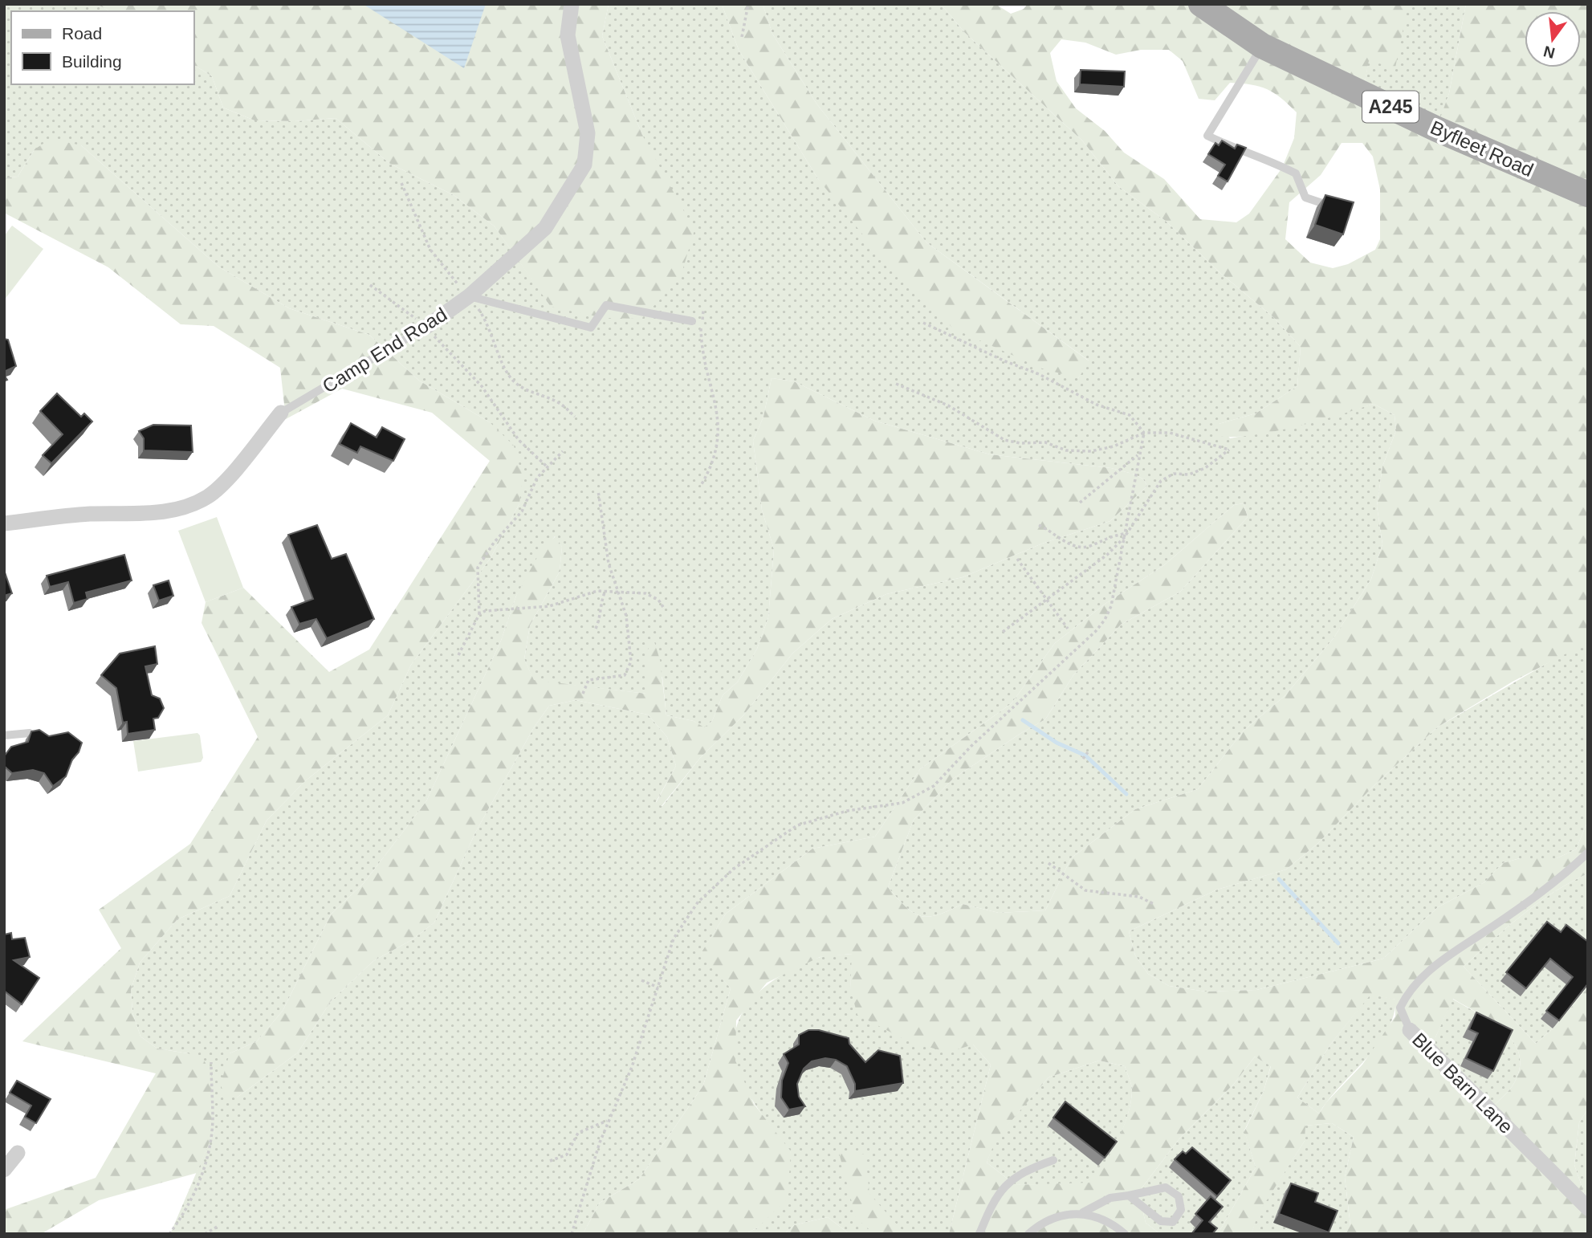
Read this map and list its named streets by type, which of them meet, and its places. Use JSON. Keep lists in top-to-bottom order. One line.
{"streets":{"main road":["A245","Byfleet Road"],"street":["Camp End Road","Blue Barn Lane"]},"legend":["Road","Building"],"north":"bottom"}
